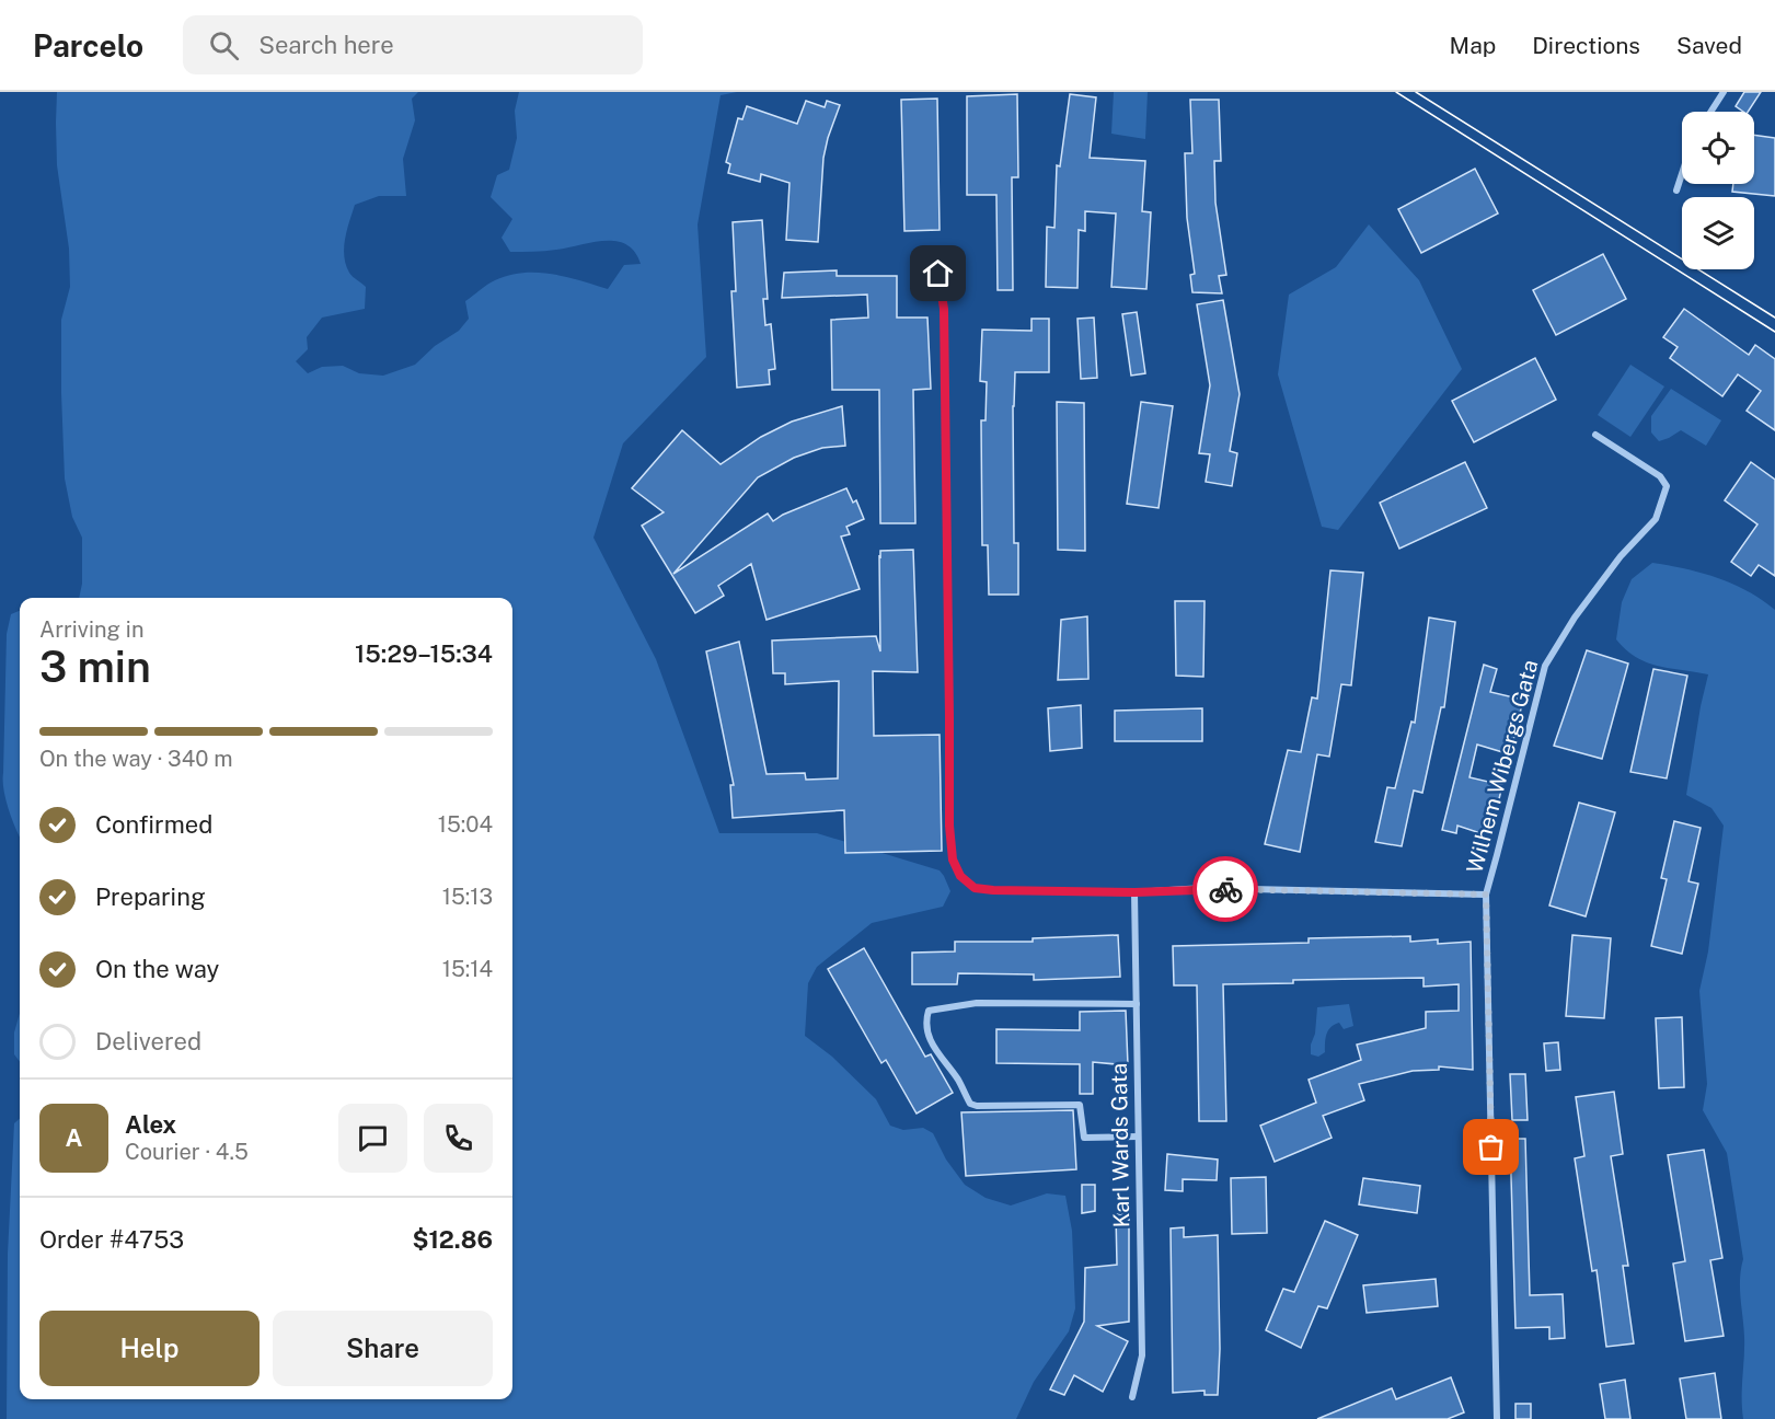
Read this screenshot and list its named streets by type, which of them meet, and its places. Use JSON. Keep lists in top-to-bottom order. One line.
{"streets":{"street":["Wilhem Wibergs Gata","Karl Wards Gata"]},"page":{"header":"Parcelo","search":"Search here","nav":["Map","Directions","Saved"],"heading":["3 min","Arriving in","15:29–15:34"],"panel":["Alex","Courier · 4.5","Order #4753","$12.86"],"bar":"On the way · 340 m","list":[["Confirmed","15:04"],["Preparing","15:13"],["On the way","15:14"],"Delivered"],"round":"A","buttons":["Help","Share"]}}
